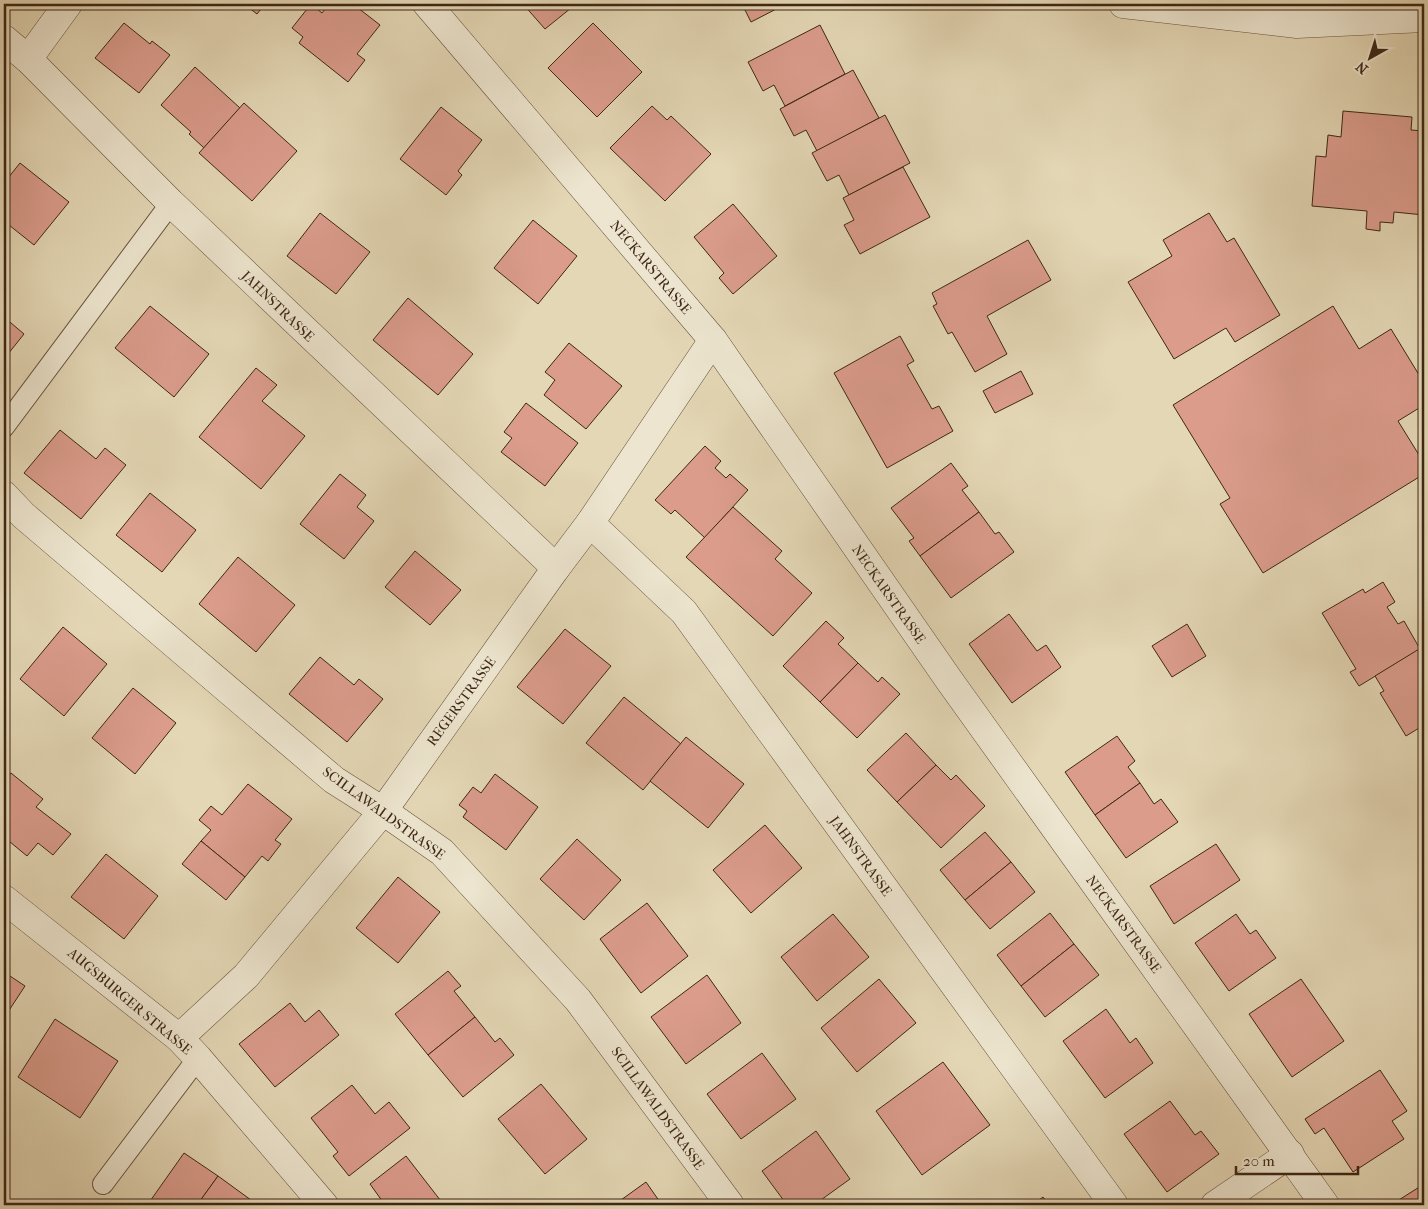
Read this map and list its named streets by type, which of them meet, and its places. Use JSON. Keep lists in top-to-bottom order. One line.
{"streets":{"street":["NECKARSTRASSE","JAHNSTRASSE","REGERSTRASSE","SCILLAWALDSTRASSE","AUGSBURGER STRASSE"]},"crossings":[["NECKARSTRASSE","REGERSTRASSE"],["JAHNSTRASSE","REGERSTRASSE"],["REGERSTRASSE","SCILLAWALDSTRASSE"],["REGERSTRASSE","AUGSBURGER STRASSE"]],"scale_bar":"20 m","north":"bottom left"}
